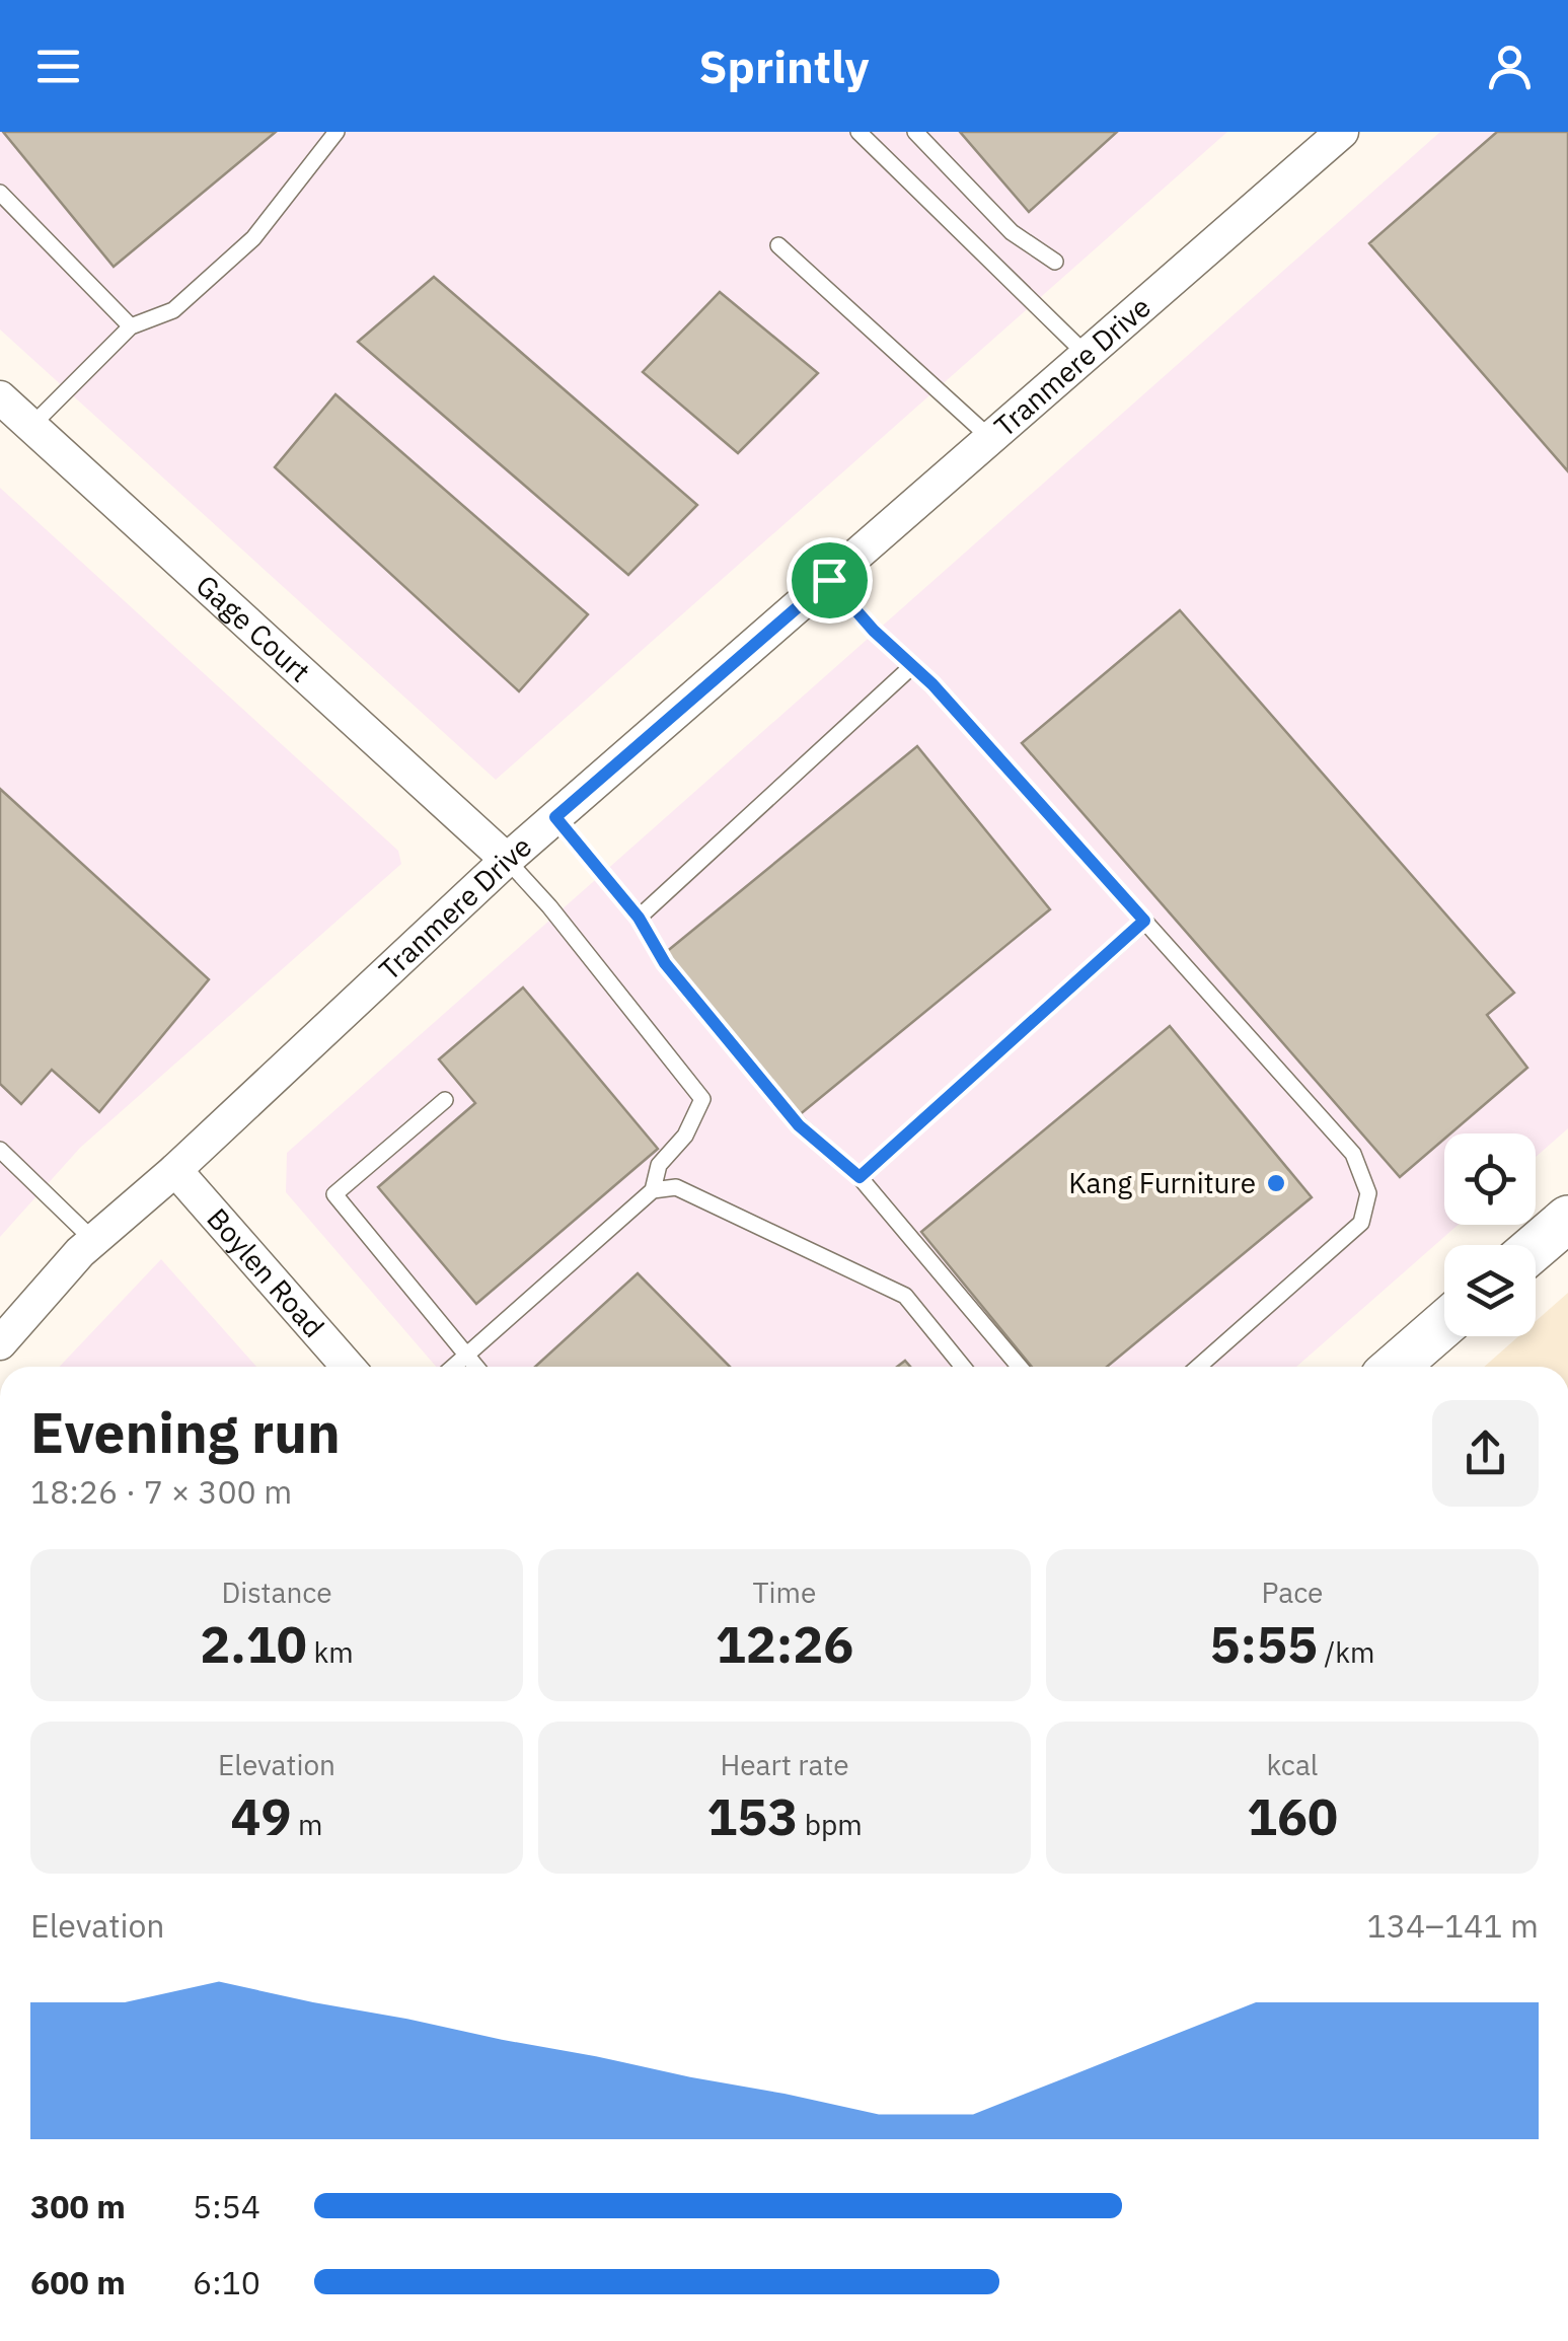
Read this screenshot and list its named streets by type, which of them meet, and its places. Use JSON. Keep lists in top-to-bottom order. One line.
{"streets":{"street":["Tranmere Drive","Gage Court","Boylen Road"]},"crossings":[["Tranmere Drive","Gage Court"],["Tranmere Drive","Boylen Road"]],"places":["Kang Furniture"],"page":{"header":"Sprintly","heading":["Evening run","18:26 · 7 × 300 m"],"stats":[["Distance","2.10 km"],["Time","12:26"],["Pace","5:55 /km"],["Elevation","49 m"],["Heart rate","153 bpm"],["kcal","160"]],"chart":["Elevation","134–141 m"],"list":[{"name":"300 m","note":"5:54"},{"name":"600 m","note":"6:10"}]}}
